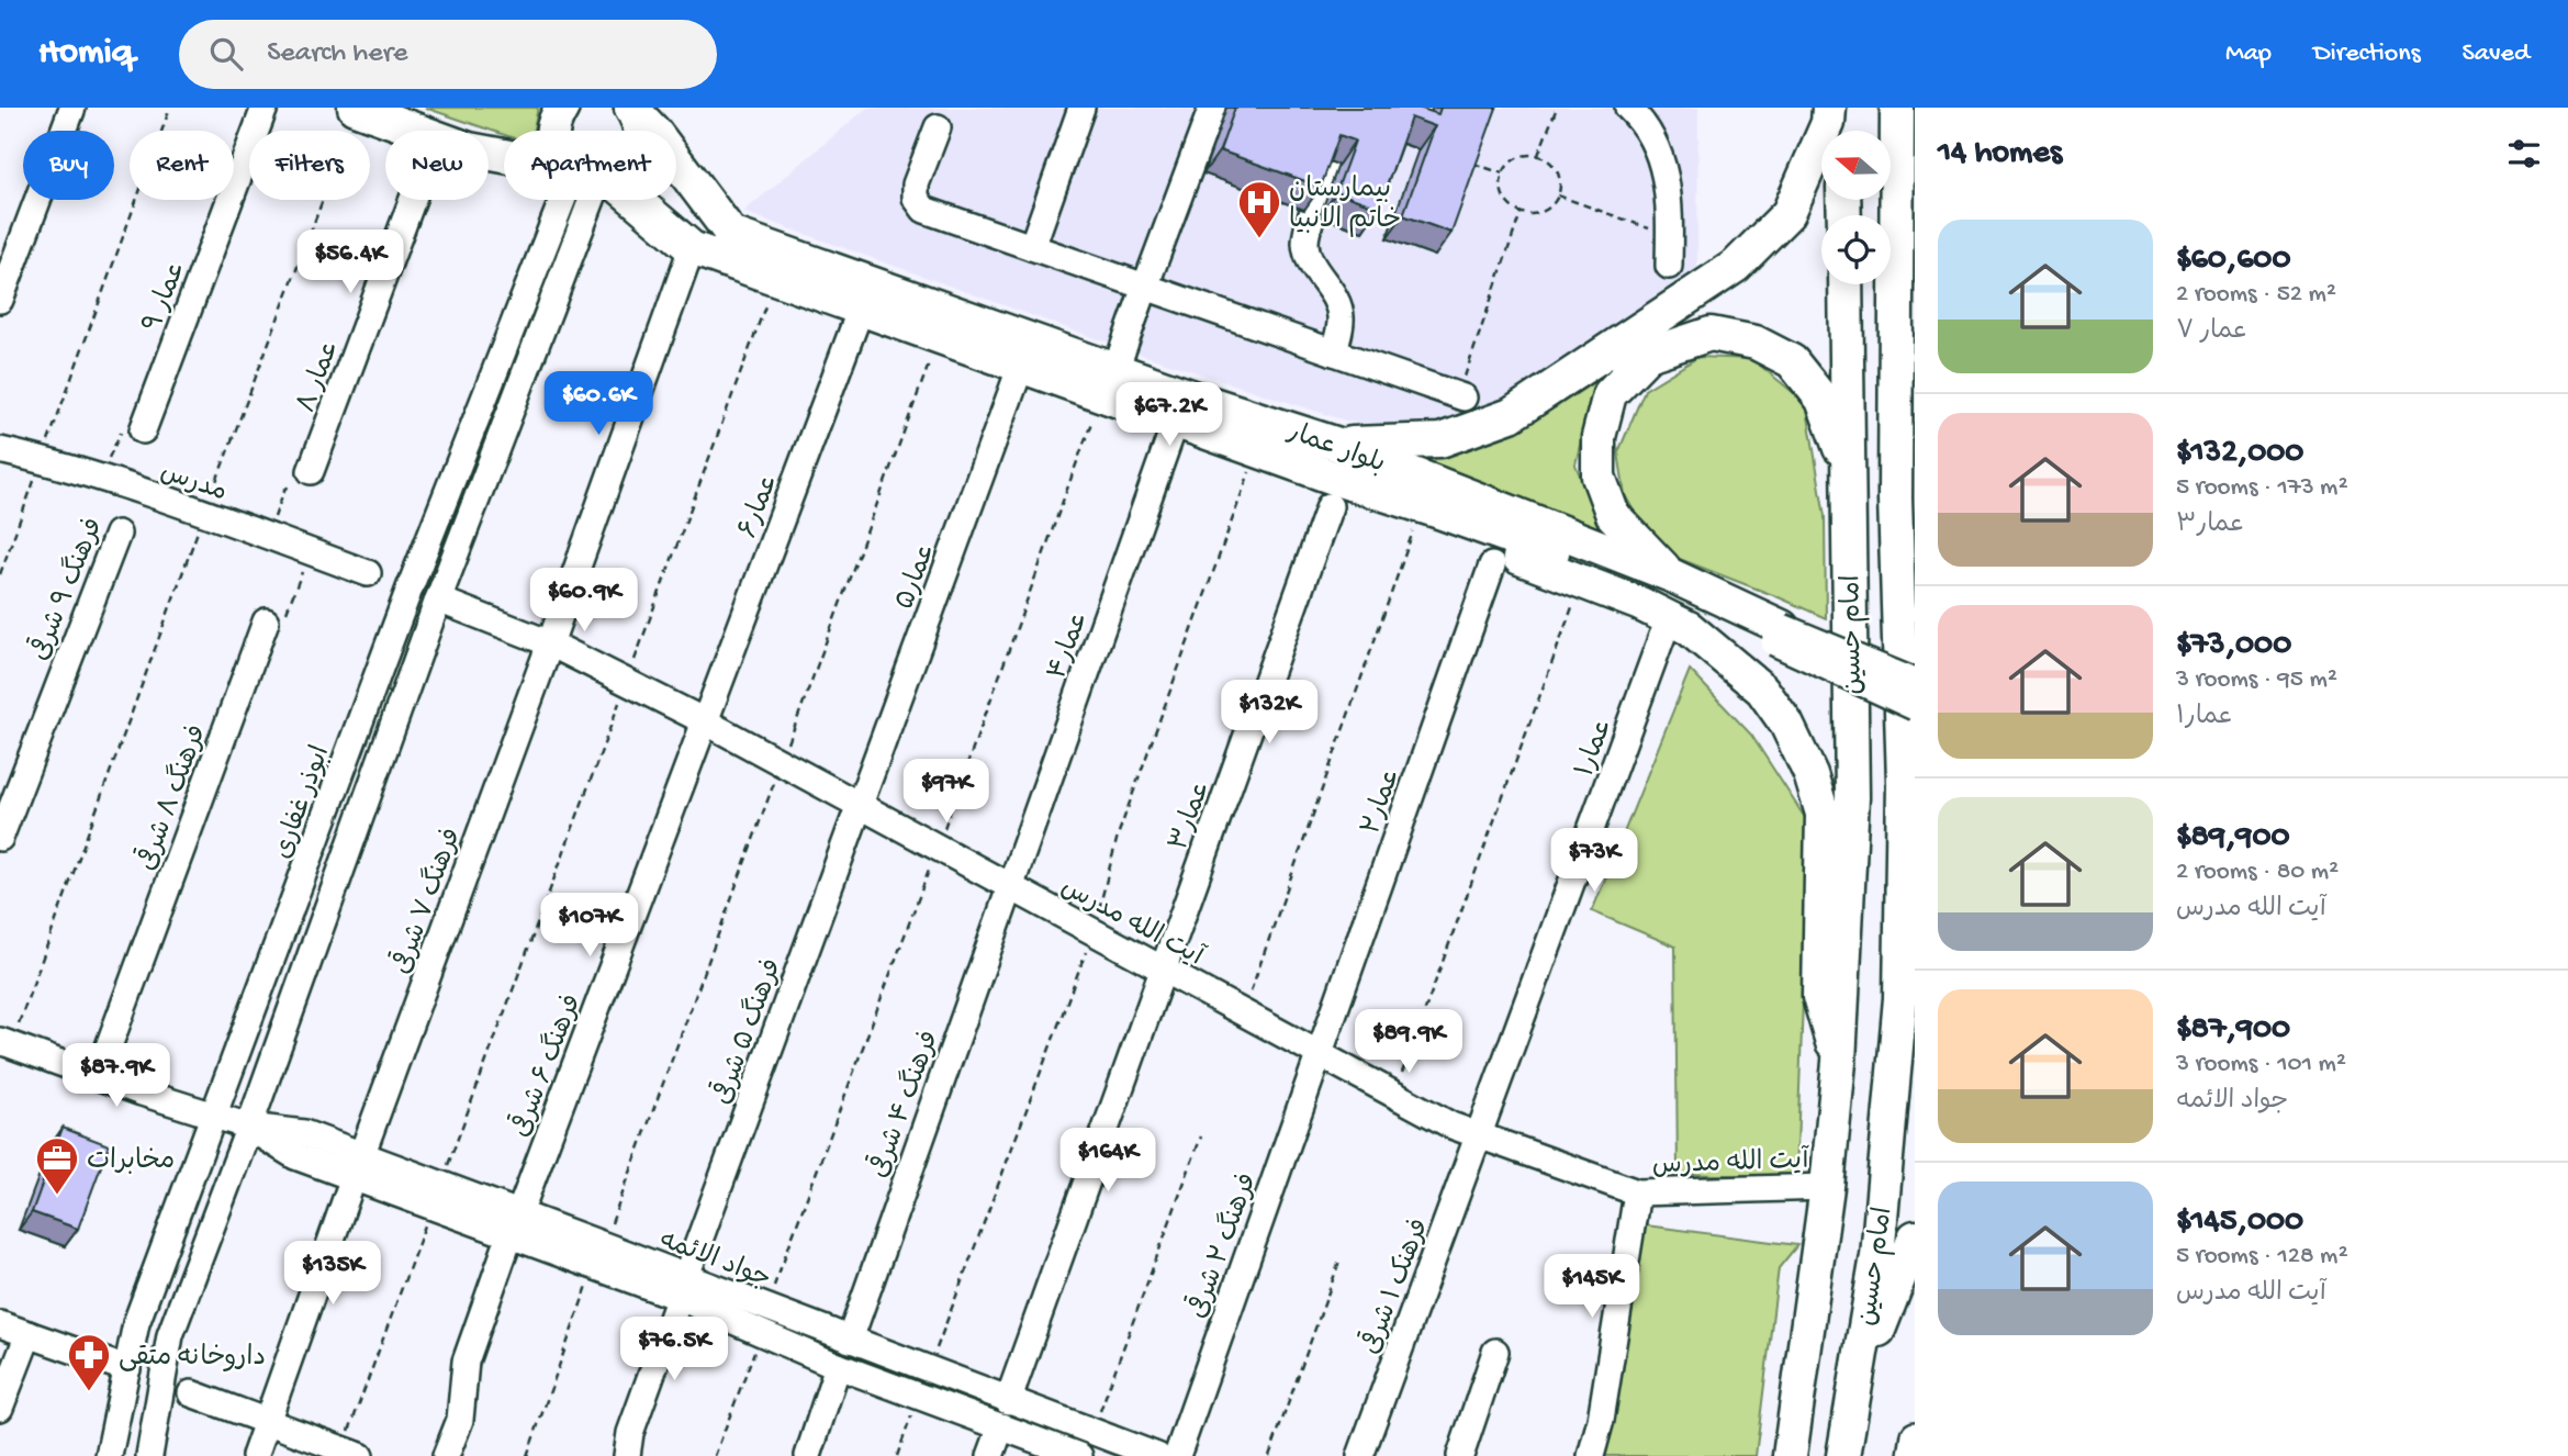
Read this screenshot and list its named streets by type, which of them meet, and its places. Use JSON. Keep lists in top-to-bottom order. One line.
{"streets":{"main road":["بلوار عمار","امام حسین"],"street":["عمار ۹","عمار ۸","مدرس","عمار۶","عمار۵","فرهنگ ۹ شرقی","عمار۴","عمار۱","فرهنگ ۸ شرقی","عمار۲","ابوذر غفاری","عمار۳","فرهنگ ۷ شرقی","آیت الله مدرس","فرهنگ ۵ شرقی","فرهنگ ۶ شرقی","فرهنگ ۴ شرقی","فرهنگ ۲ شرقی","جواد الائمه","فرهنک ۱ شرقی"]},"crossings":[["بلوار عمار","عمار۶"],["بلوار عمار","عمار۵"],["بلوار عمار","عمار۴"],["بلوار عمار","فرهنگ ۷ شرقی"],["عمار۶","آیت الله مدرس"],["عمار۶","فرهنگ ۶ شرقی"],["عمار۵","آیت الله مدرس"],["عمار۵","فرهنگ ۵ شرقی"],["امام حسین","آیت الله مدرس"],["عمار۴","آیت الله مدرس"],["عمار۴","فرهنگ ۴ شرقی"],["عمار۱","آیت الله مدرس"],["عمار۱","فرهنک ۱ شرقی"],["فرهنگ ۸ شرقی","جواد الائمه"],["عمار۲","آیت الله مدرس"],["عمار۲","فرهنگ ۲ شرقی"],["ابوذر غفاری","جواد الائمه"],["عمار۳","آیت الله مدرس"],["عمار۳","جواد الائمه"],["فرهنگ ۷ شرقی","آیت الله مدرس"],["فرهنگ ۷ شرقی","جواد الائمه"],["آیت الله مدرس","فرهنگ ۵ شرقی"],["آیت الله مدرس","فرهنگ ۶ شرقی"],["آیت الله مدرس","فرهنگ ۴ شرقی"],["آیت الله مدرس","فرهنگ ۲ شرقی"],["آیت الله مدرس","فرهنک ۱ شرقی"],["فرهنگ ۵ شرقی","جواد الائمه"],["فرهنگ ۶ شرقی","جواد الائمه"],["فرهنگ ۴ شرقی","جواد الائمه"]],"places":{"hospital":["بیمارستان خاتم الانبیا"],"office":["مخابرات"],"pharmacy":["داروخانه متقی"]},"north":"left","page":{"header":"Homiq","search":"Search here","nav":["Map","Directions","Saved"],"heading":"14 homes","chip":["Buy","Rent","Filters","New","Apartment"],"list":[{"name":"$60,600","note":"2 rooms · 52 m² · عمار ۷"},{"name":"$132,000","note":"5 rooms · 173 m² · عمار۳"},{"name":"$73,000","note":"3 rooms · 95 m² · عمار۱"},{"name":"$89,900","note":"2 rooms · 80 m² · آیت الله مدرس"},{"name":"$87,900","note":"3 rooms · 101 m² · جواد الائمه"},{"name":"$145,000","note":"5 rooms · 128 m² · آیت الله مدرس"}],"price":["$56.4K","$60.6K","$67.2K","$60.9K","$132K","$97K","$73K","$107K","$89.9K","$87.9K","$164K","$135K","$145K","$76.5K"]}}
